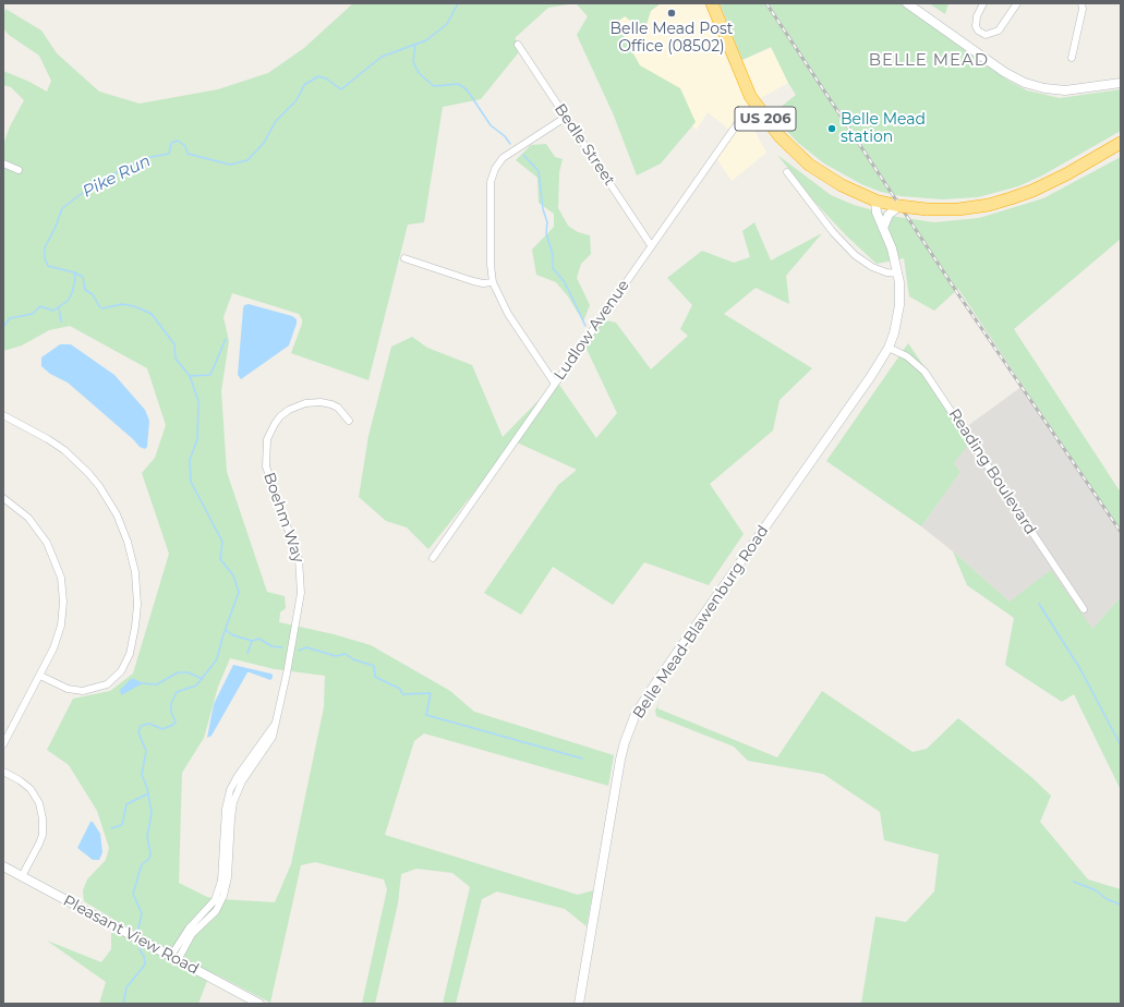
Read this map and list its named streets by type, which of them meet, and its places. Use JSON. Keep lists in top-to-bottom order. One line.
{"streets":{"highway":["US 206"],"street":["Bedle Street","Ludlow Avenue","Reading Boulevard","Boehm Way","Belle Mead-Blawenburg Road","Pleasant View Road"]},"crossings":[["US 206","Ludlow Avenue"],["US 206","Belle Mead-Blawenburg Road"],["Bedle Street","Ludlow Avenue"],["Reading Boulevard","Belle Mead-Blawenburg Road"],["Boehm Way","Pleasant View Road"]],"districts":["BELLE MEAD"],"water":["Pike Run"],"places":["Belle Mead Post Office (08502)","Belle Mead station"]}
